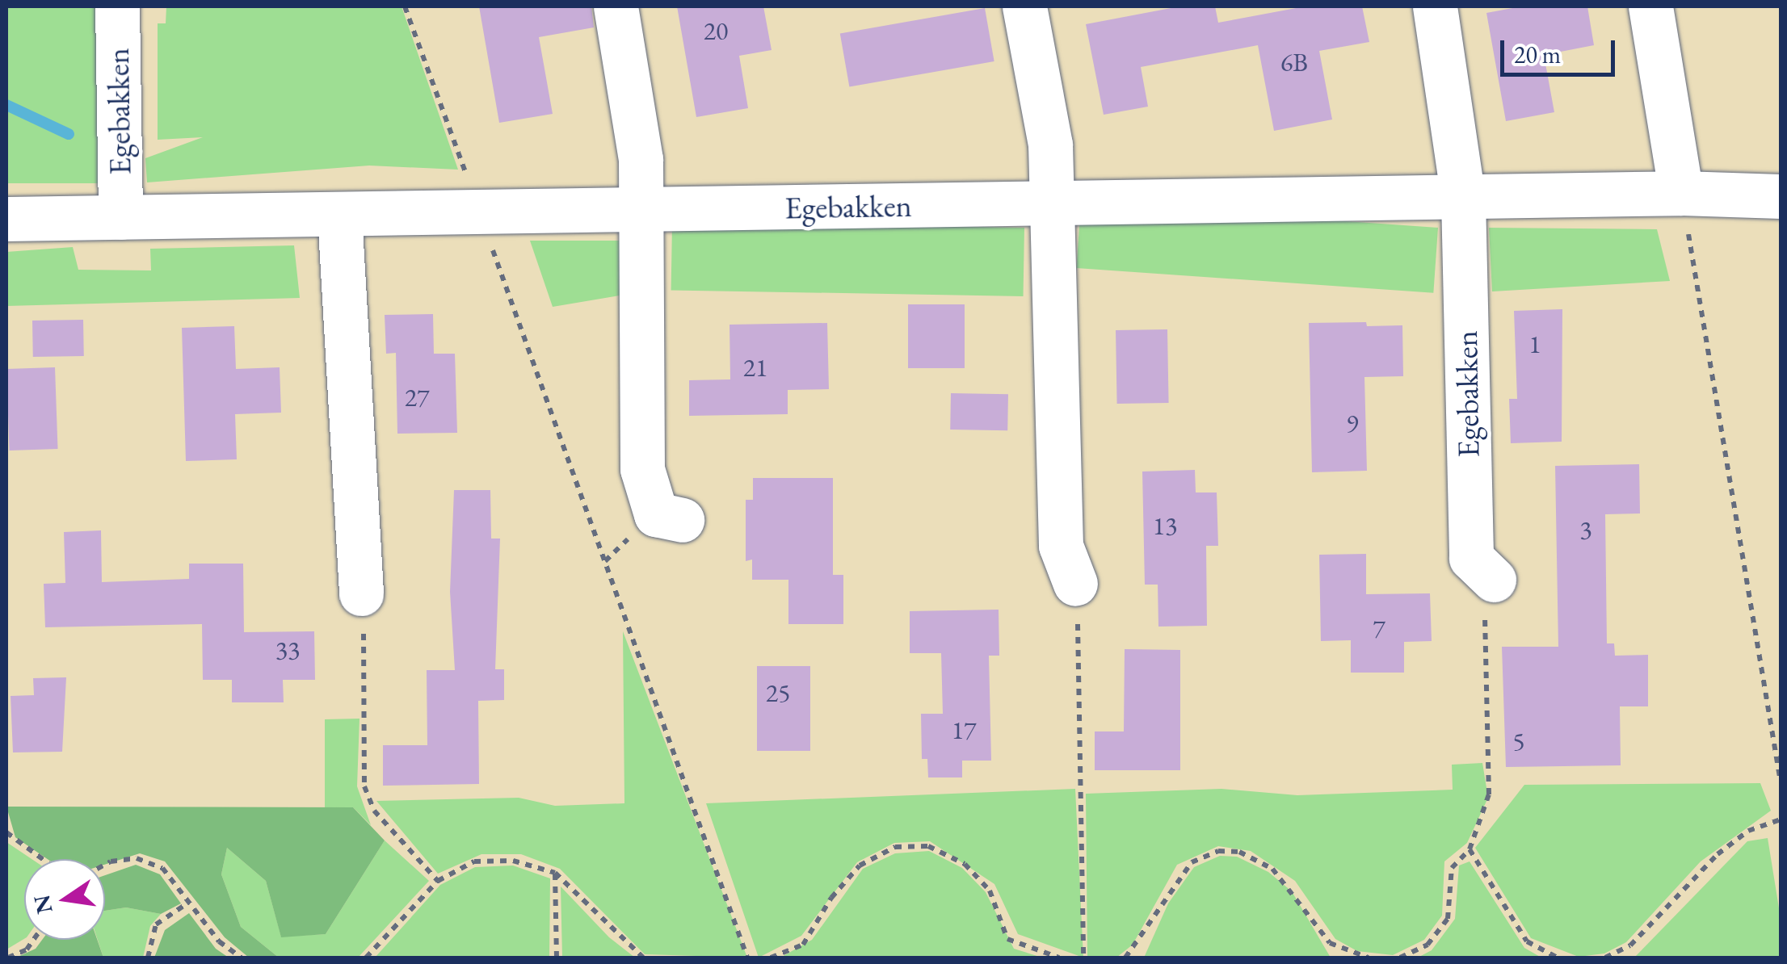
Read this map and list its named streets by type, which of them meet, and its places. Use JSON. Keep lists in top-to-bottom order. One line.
{"streets":{"street":["Egebakken"]},"house_numbers":["20","6B","1","21","27","9","13","3","7","33","25","17","5"],"scale_bar":"20 m","north":"left"}
